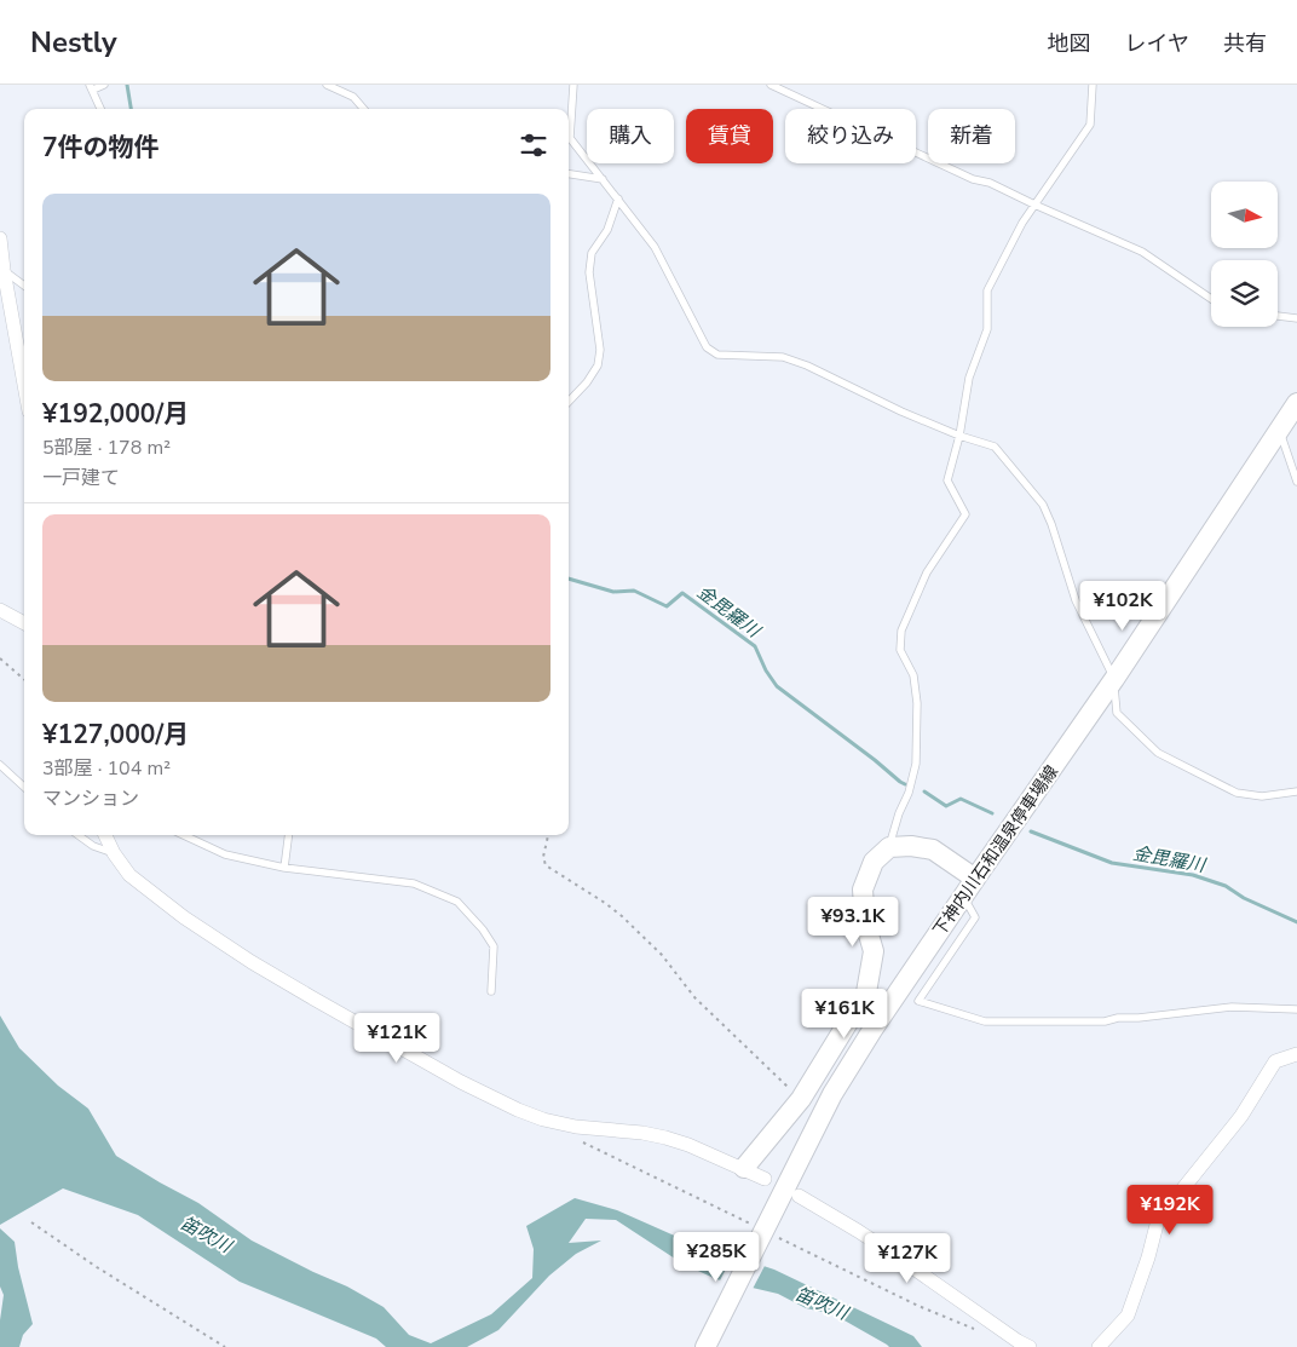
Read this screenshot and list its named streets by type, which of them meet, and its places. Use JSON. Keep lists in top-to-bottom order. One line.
{"streets":{"main road":["下神内川石和温泉停車場線"]},"water":["金毘羅川","笛吹川"],"north":"right","page":{"header":"Nestly","nav":["地図","レイヤ","共有"],"chip":["購入","賃貸","絞り込み","新着"],"heading":"7件の物件","list":[{"name":"¥192,000/月","note":"5部屋 · 178 m² · 一戸建て"},{"name":"¥127,000/月","note":"3部屋 · 104 m² · マンション"}],"price":["¥102K","¥93.1K","¥161K","¥121K","¥192K","¥285K","¥127K"]}}
